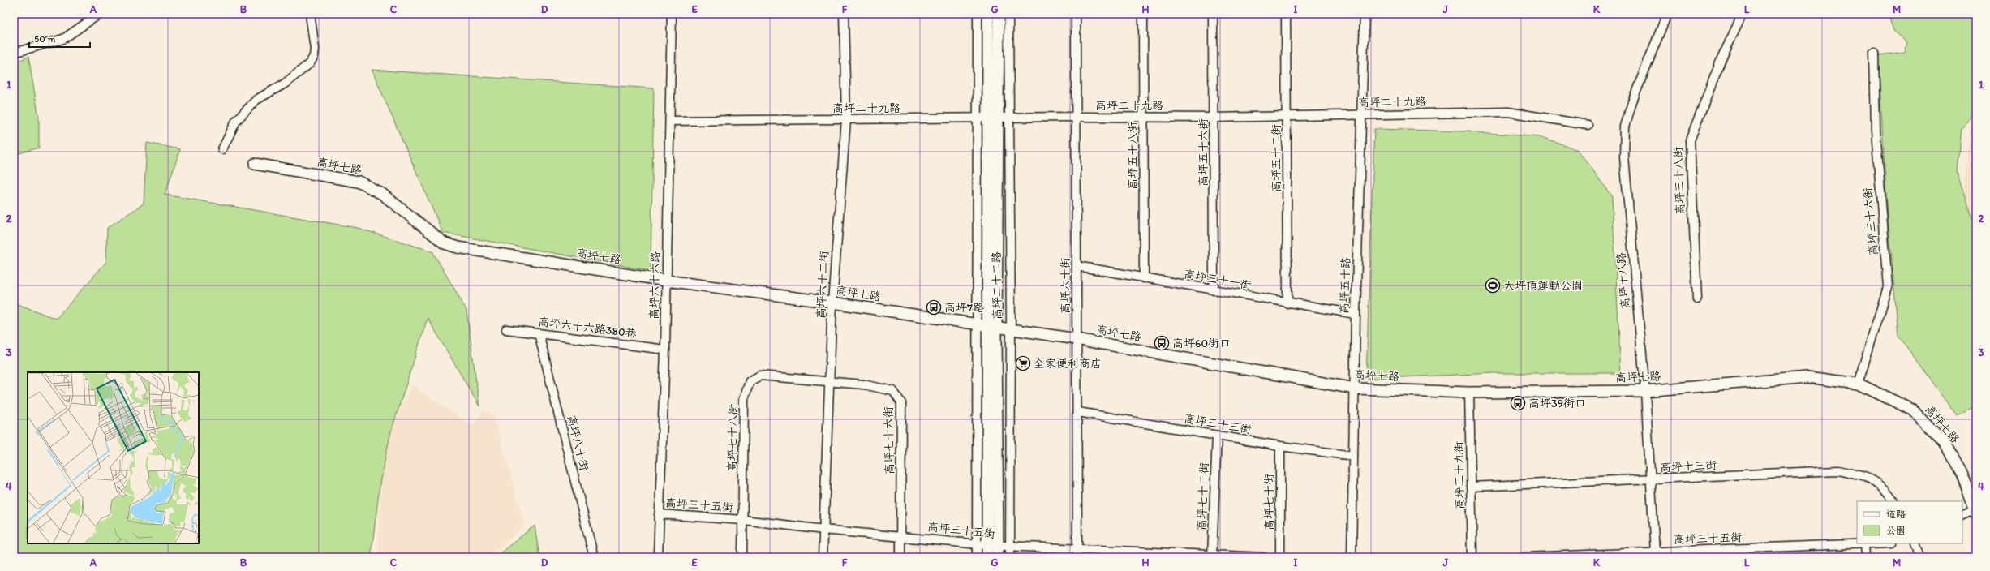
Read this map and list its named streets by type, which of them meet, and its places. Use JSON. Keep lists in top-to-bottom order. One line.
{"streets":{"street":["高坪二十九路","高坪五十六街","高坪五十八街","高坪五十二街","高坪七路","高坪三十八街","高坪三十六街","高坪三十一街","高坪十八路","高坪六十二街","高坪六十六路","高坪二十二路","高坪六十街","高坪五十路","高坪六十六路380巷","高坪三十三街","高坪七十八街","高坪七十六街","高坪八十街","高坪十三街","高坪三十九街","高坪七十二街","高坪七十街","高坪三十五街"]},"crossings":[["高坪二十九路","高坪五十六街"],["高坪二十九路","高坪五十八街"],["高坪二十九路","高坪五十二街"],["高坪二十九路","高坪六十二街"],["高坪二十九路","高坪六十六路"],["高坪二十九路","高坪二十二路"],["高坪二十九路","高坪六十街"],["高坪二十九路","高坪五十路"],["高坪五十六街","高坪三十一街"],["高坪五十八街","高坪三十一街"],["高坪五十二街","高坪三十一街"],["高坪七路","高坪三十六街"],["高坪七路","高坪十八路"],["高坪七路","高坪六十二街"],["高坪七路","高坪六十六路"],["高坪七路","高坪二十二路"],["高坪七路","高坪六十街"],["高坪七路","高坪五十路"],["高坪七路","高坪三十九街"],["高坪三十一街","高坪六十街"],["高坪三十一街","高坪五十路"],["高坪十八路","高坪十三街"],["高坪十八路","高坪三十五街"],["高坪六十二街","高坪七十八街"],["高坪六十二街","高坪七十六街"],["高坪六十二街","高坪三十五街"],["高坪六十六路","高坪六十六路380巷"],["高坪六十六路","高坪三十五街"],["高坪二十二路","高坪三十五街"],["高坪六十街","高坪三十三街"],["高坪六十街","高坪三十五街"],["高坪五十路","高坪三十三街"],["高坪六十六路380巷","高坪八十街"],["高坪三十三街","高坪七十二街"],["高坪三十三街","高坪七十街"],["高坪七十八街","高坪七十六街"],["高坪七十八街","高坪三十五街"],["高坪七十六街","高坪三十五街"],["高坪十三街","高坪三十九街"],["高坪七十二街","高坪三十五街"]],"places":{"sports":["大坪頂運動公園"],"bus stop":["高坪7路","高坪60街口","高坪39街口"],"supermarket":["全家便利商店"]},"legend":["道路","公園"],"scale_bar":"50 m","grid":{"columns":["A","B","C","D","E","F","G","H","I","J","K","L","M"],"rows":["1","2","3","4"]}}
